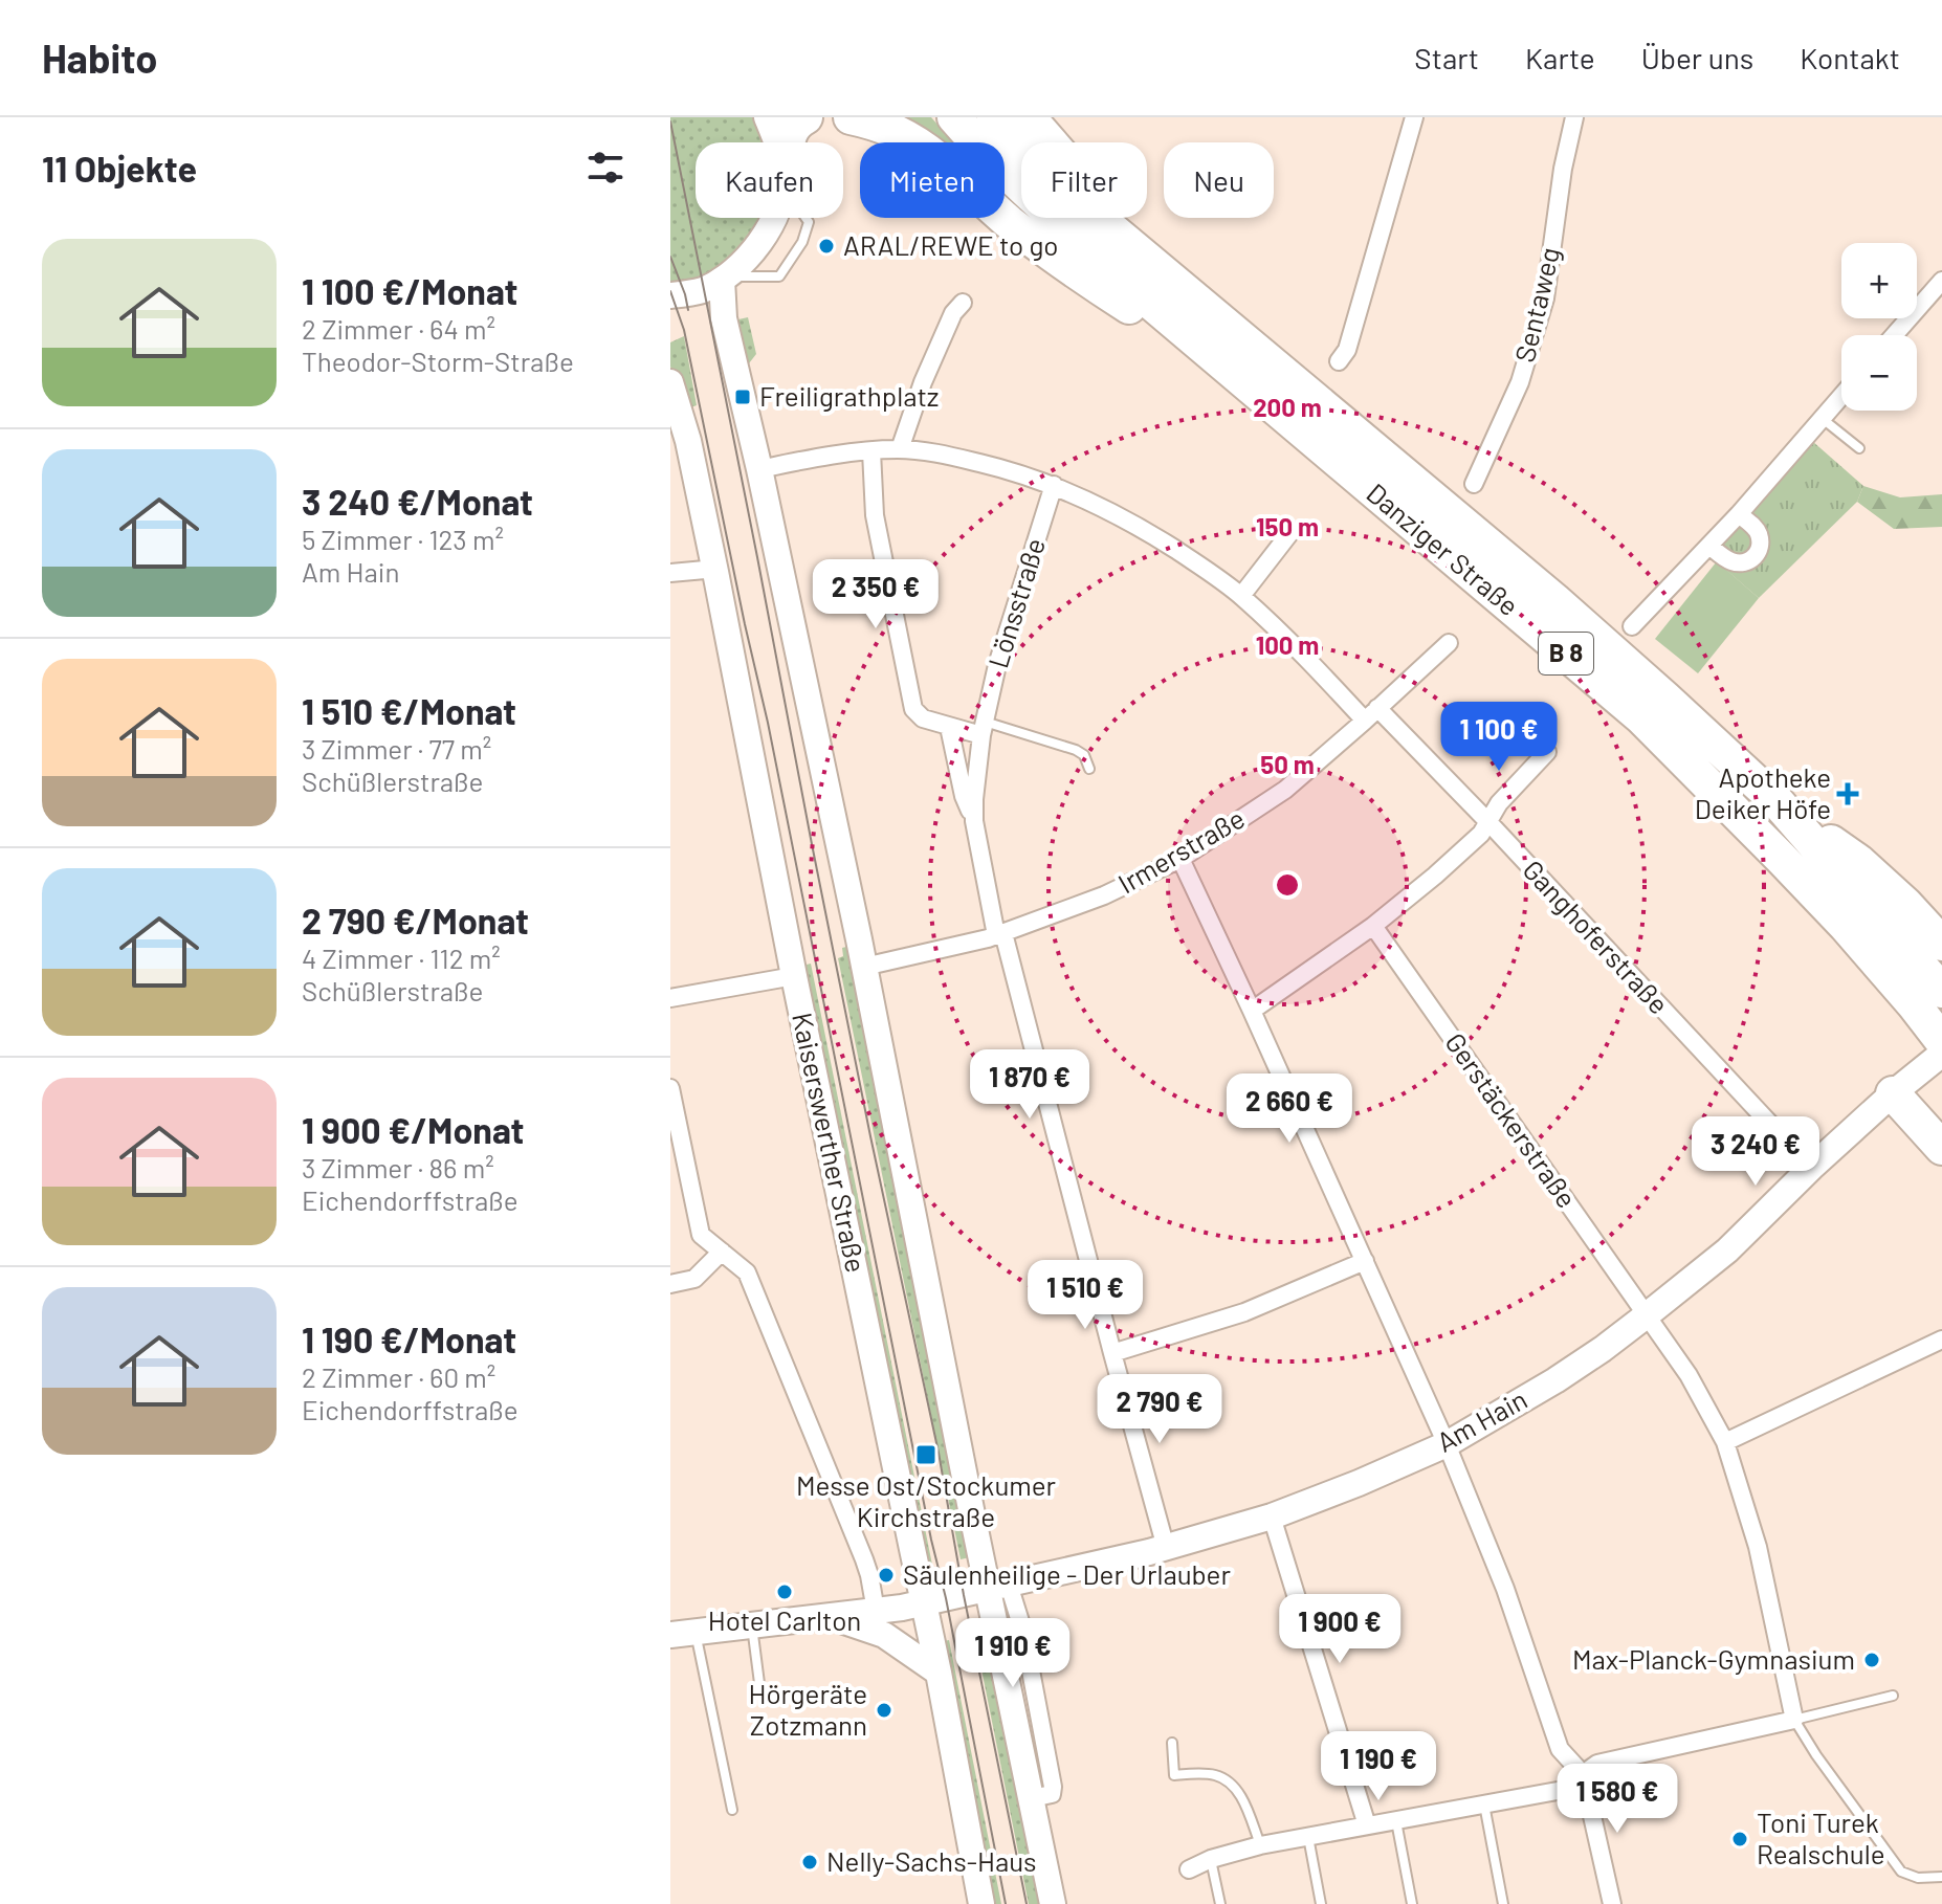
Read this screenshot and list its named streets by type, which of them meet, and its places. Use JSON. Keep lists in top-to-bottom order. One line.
{"streets":{"highway":["Danziger Straße","B 8"],"street":["Sentaweg","Lönsstraße","Irmerstraße","Ganghoferstraße","Gerstäckerstraße","Kaiserswerther Straße","Am Hain"]},"crossings":[["Lönsstraße","Irmerstraße"],["Lönsstraße","Ganghoferstraße"],["Lönsstraße","Am Hain"],["Irmerstraße","Ganghoferstraße"],["Ganghoferstraße","Am Hain"],["Gerstäckerstraße","Am Hain"],["Kaiserswerther Straße","Am Hain"]],"places":{"other":["ARAL/REWE to go","Säulenheilige - Der Urlauber","Hotel Carlton","Max-Planck-Gymnasium","Hörgeräte Zotzmann","Toni Turek Realschule","Nelly-Sachs-Haus"],"transit":["Freiligrathplatz","Messe Ost/Stockumer Kirchstraße"],"health":["Apotheke Deiker Höfe"]},"page":{"header":"Habito","nav":["Start","Karte","Über uns","Kontakt"],"heading":"11 Objekte","chip":["Kaufen","Mieten","Filter","Neu"],"list":[{"name":"1 100 €/Monat","note":"2 Zimmer · 64 m² · Theodor-Storm-Straße"},{"name":"3 240 €/Monat","note":"5 Zimmer · 123 m² · Am Hain"},{"name":"1 510 €/Monat","note":"3 Zimmer · 77 m² · Schüßlerstraße"},{"name":"2 790 €/Monat","note":"4 Zimmer · 112 m² · Schüßlerstraße"},{"name":"1 900 €/Monat","note":"3 Zimmer · 86 m² · Eichendorffstraße"},{"name":"1 190 €/Monat","note":"2 Zimmer · 60 m² · Eichendorffstraße"}],"map_buttons":["+","−"],"price":["2 350 €","1 100 €","1 870 €","2 660 €","3 240 €","1 510 €","2 790 €","1 900 €","1 910 €","1 190 €","1 580 €"]},"rings":["200 m","150 m","100 m","50 m"]}
